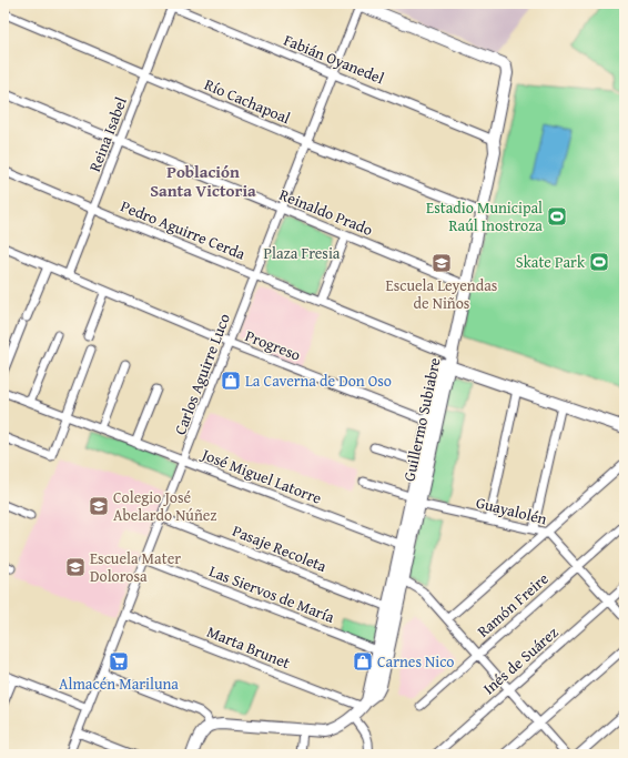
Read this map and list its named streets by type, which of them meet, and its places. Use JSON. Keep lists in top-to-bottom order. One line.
{"streets":{"street":["Fabián Oyanedel","Río Cachapoal","Reina Isabel","Reinaldo Prado","Pedro Aguirre Cerda","Progreso","Carlos Aguirre Luco","Guillermo Subiabre","José Miguel Latorre","Guayalolén","Pasaje Recoleta","Las Siervos de María","Ramón Freire","Marta Brunet","Inés de Suárez"]},"crossings":[["Fabián Oyanedel","Reina Isabel"],["Fabián Oyanedel","Carlos Aguirre Luco"],["Fabián Oyanedel","Guillermo Subiabre"],["Río Cachapoal","Reina Isabel"],["Río Cachapoal","Carlos Aguirre Luco"],["Río Cachapoal","Guillermo Subiabre"],["Reina Isabel","Reinaldo Prado"],["Reina Isabel","Pedro Aguirre Cerda"],["Reina Isabel","Progreso"],["Reinaldo Prado","Carlos Aguirre Luco"],["Reinaldo Prado","Guillermo Subiabre"],["Pedro Aguirre Cerda","Carlos Aguirre Luco"],["Pedro Aguirre Cerda","Guillermo Subiabre"],["Progreso","Carlos Aguirre Luco"],["Progreso","Guillermo Subiabre"],["Carlos Aguirre Luco","Guillermo Subiabre"],["Carlos Aguirre Luco","José Miguel Latorre"],["Carlos Aguirre Luco","Pasaje Recoleta"],["Carlos Aguirre Luco","Las Siervos de María"],["Carlos Aguirre Luco","Marta Brunet"],["Guillermo Subiabre","José Miguel Latorre"],["Guillermo Subiabre","Guayalolén"],["Guillermo Subiabre","Pasaje Recoleta"],["Guillermo Subiabre","Las Siervos de María"],["Guillermo Subiabre","Marta Brunet"],["Guayalolén","Ramón Freire"],["Guayalolén","Inés de Suárez"]],"districts":["Población Santa Victoria"],"parks":["Plaza Fresia"],"places":{"sports":["Estadio Municipal Raúl Inostroza","Skate Park"],"school or university":["Escuela Leyendas de Niños","Colegio José Abelardo Núñez","Escuela Mater Dolorosa"],"shop":["La Caverna de Don Oso","Carnes Nico"],"supermarket":["Almacén Mariluna"]}}
